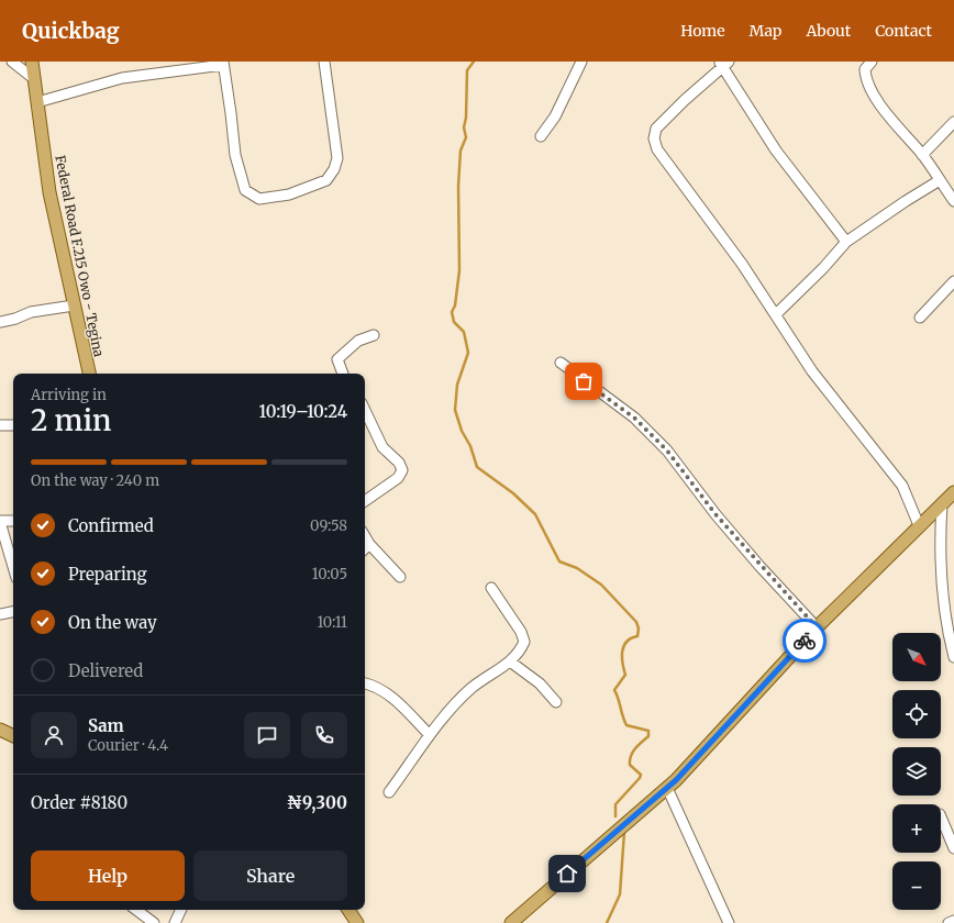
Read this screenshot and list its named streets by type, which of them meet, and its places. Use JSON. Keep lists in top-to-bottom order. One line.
{"streets":{"main road":["Federal Road F.215 Owo - Tegina"]},"north":"bottom right","page":{"header":"Quickbag","nav":["Home","Map","About","Contact"],"heading":["2 min","Arriving in","10:19–10:24"],"panel":["Sam","Courier · 4.4","Order #8180","₦9,300"],"bar":"On the way · 240 m","list":[["Confirmed","09:58"],["Preparing","10:05"],["On the way","10:11"],"Delivered"],"map_buttons":["+","−"],"buttons":["Help","Share"]}}
